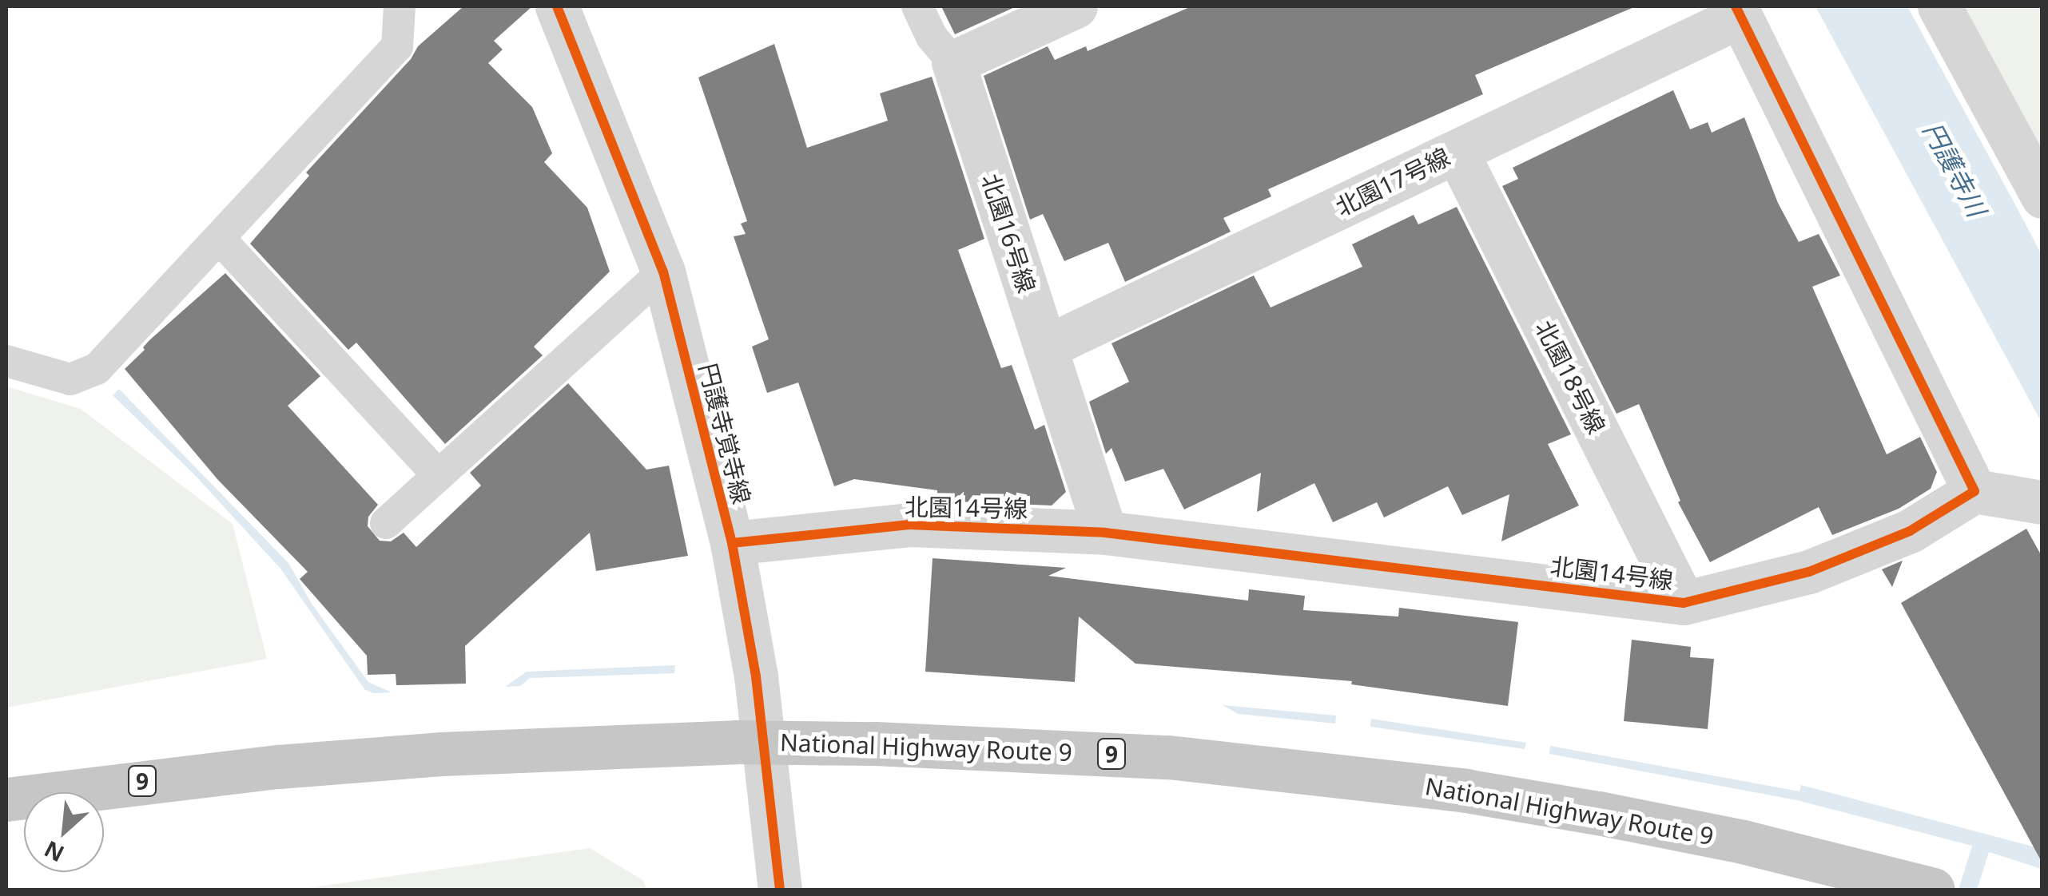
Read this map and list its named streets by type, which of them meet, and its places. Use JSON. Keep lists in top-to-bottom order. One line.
{"streets":{"highway":["National Highway Route 9","9"],"street":["北園17号線","北園16号線","北園18号線","円護寺覚寺線","北園14号線"]},"crossings":[["北園17号線","北園16号線"],["北園17号線","北園18号線"],["北園16号線","北園14号線"],["北園18号線","北園14号線"],["円護寺覚寺線","北園14号線"]],"water":["円護寺川"],"north":"bottom left"}
